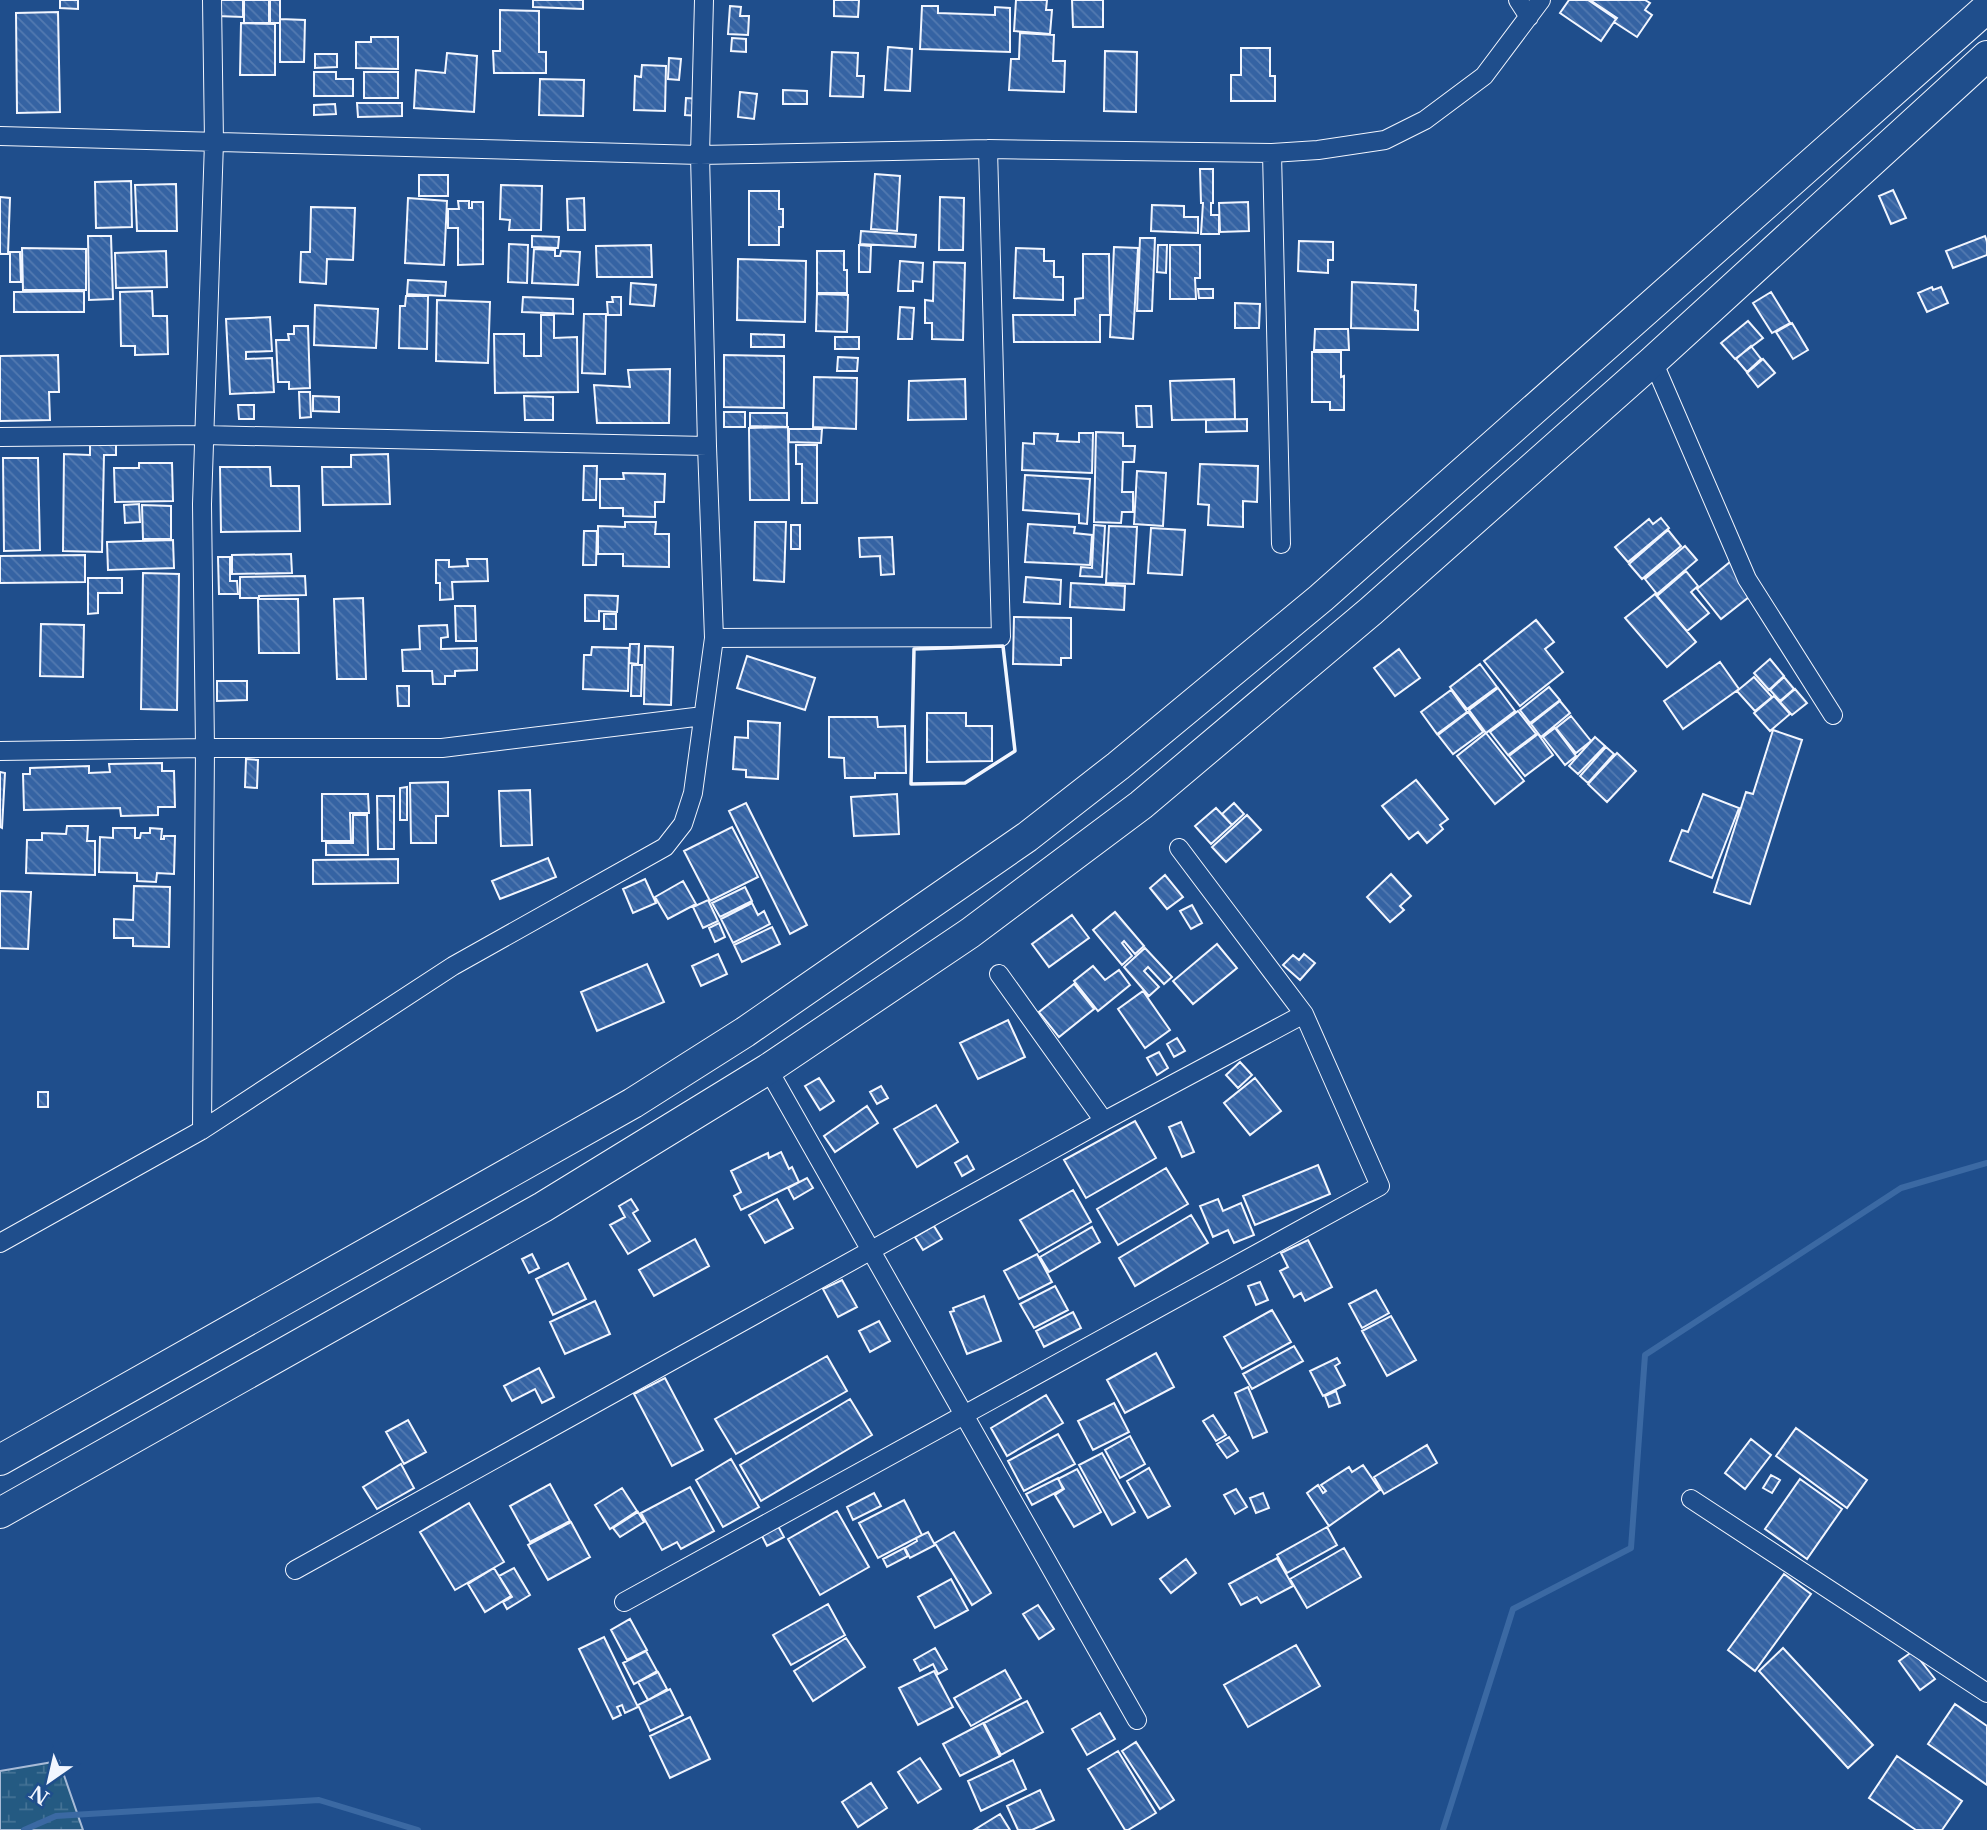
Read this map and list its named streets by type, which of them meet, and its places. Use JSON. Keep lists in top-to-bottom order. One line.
{"north":"bottom left"}
